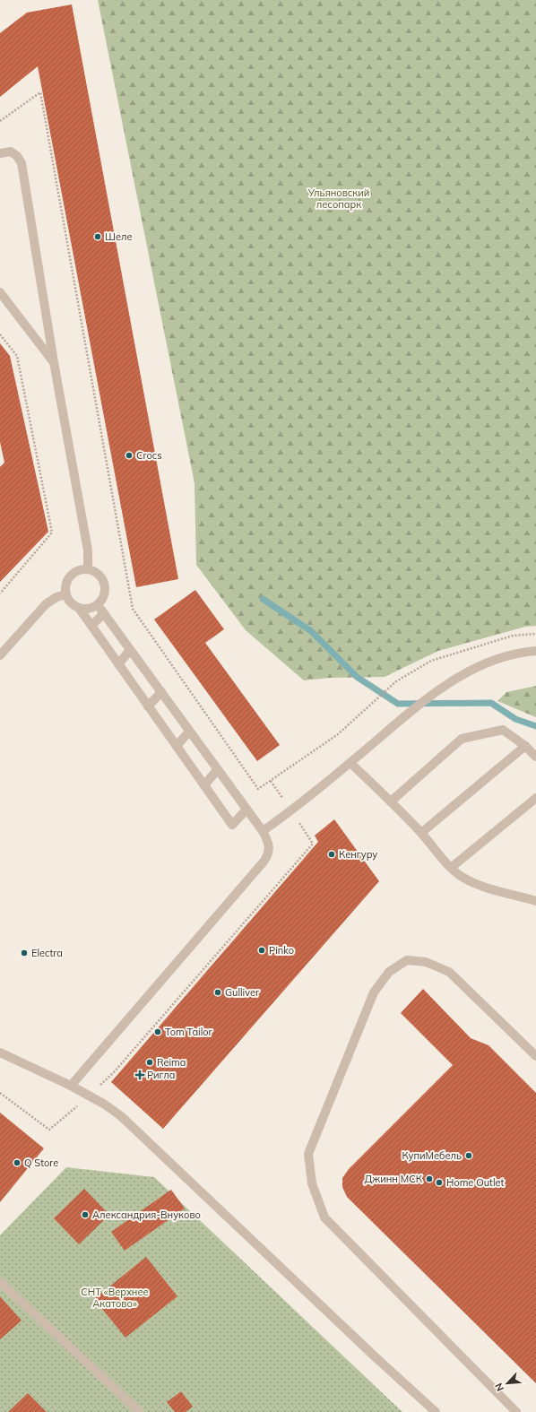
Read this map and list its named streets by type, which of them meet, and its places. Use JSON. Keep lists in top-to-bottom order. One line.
{"parks":["Ульяновский лесопарк","СНТ «Верхнее Акатово»"],"places":{"other":["Шеле","Crocs","Кенгуру","Pinko","Electra","Gulliver","Tom Tailor","Reima","КупиМебель","Q Store","Джинн МСК","Home Outlet","Александрия-Внуково"],"health":["Ригла"]},"north":"bottom left"}
